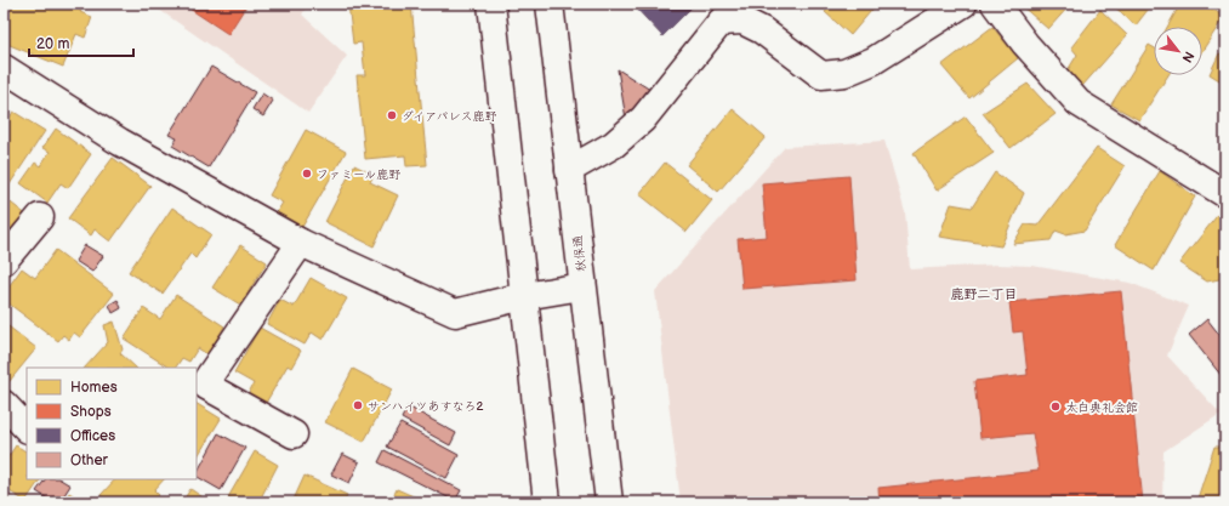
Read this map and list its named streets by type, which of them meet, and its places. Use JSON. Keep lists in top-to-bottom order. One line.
{"streets":{"main road":["秋保通"]},"districts":["鹿野二丁目"],"places":["ダイアパレス鹿野","ファミール鹿野","サンハイツあすなろ2","太白典礼会館"],"legend":["Homes","Shops","Offices","Other"],"scale_bar":"20 m","north":"bottom right"}
